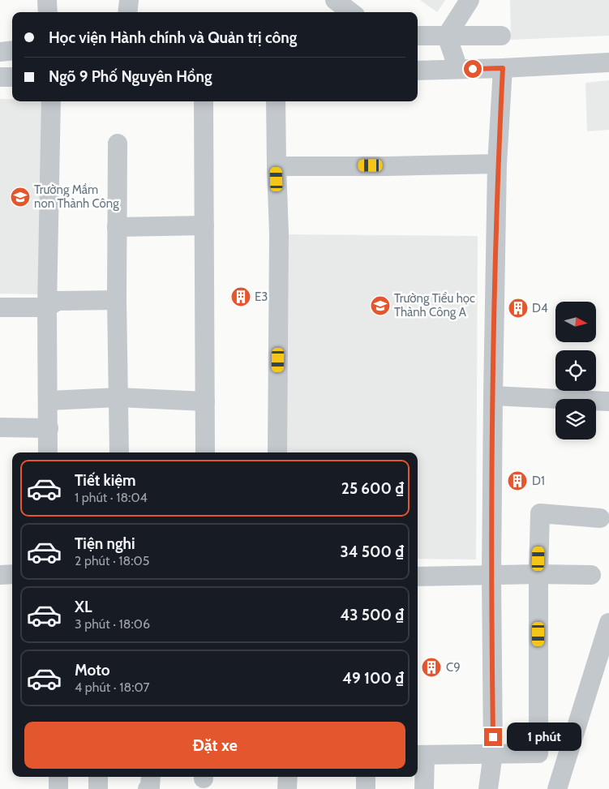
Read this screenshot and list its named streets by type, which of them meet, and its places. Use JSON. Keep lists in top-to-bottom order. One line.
{"places":{"school or university":["Trường Mầm non Thành Công","Trường Tiểu học Thành Công A"],"building":["E3","D4","D1","C9"]},"north":"right","page":{"banner":["Học viện Hành chính và Quản trị công","Ngõ 9 Phố Nguyên Hồng"],"list":[{"name":"Tiết kiệm","note":"1 phút · 18:04","value":"25 600 ₫"},{"name":"Tiện nghi","note":"2 phút · 18:05","value":"34 500 ₫"},{"name":"XL","note":"3 phút · 18:06","value":"43 500 ₫"},{"name":"Moto","note":"4 phút · 18:07","value":"49 100 ₫"}],"buttons":"Đặt xe","bubble":"1 phút"}}
